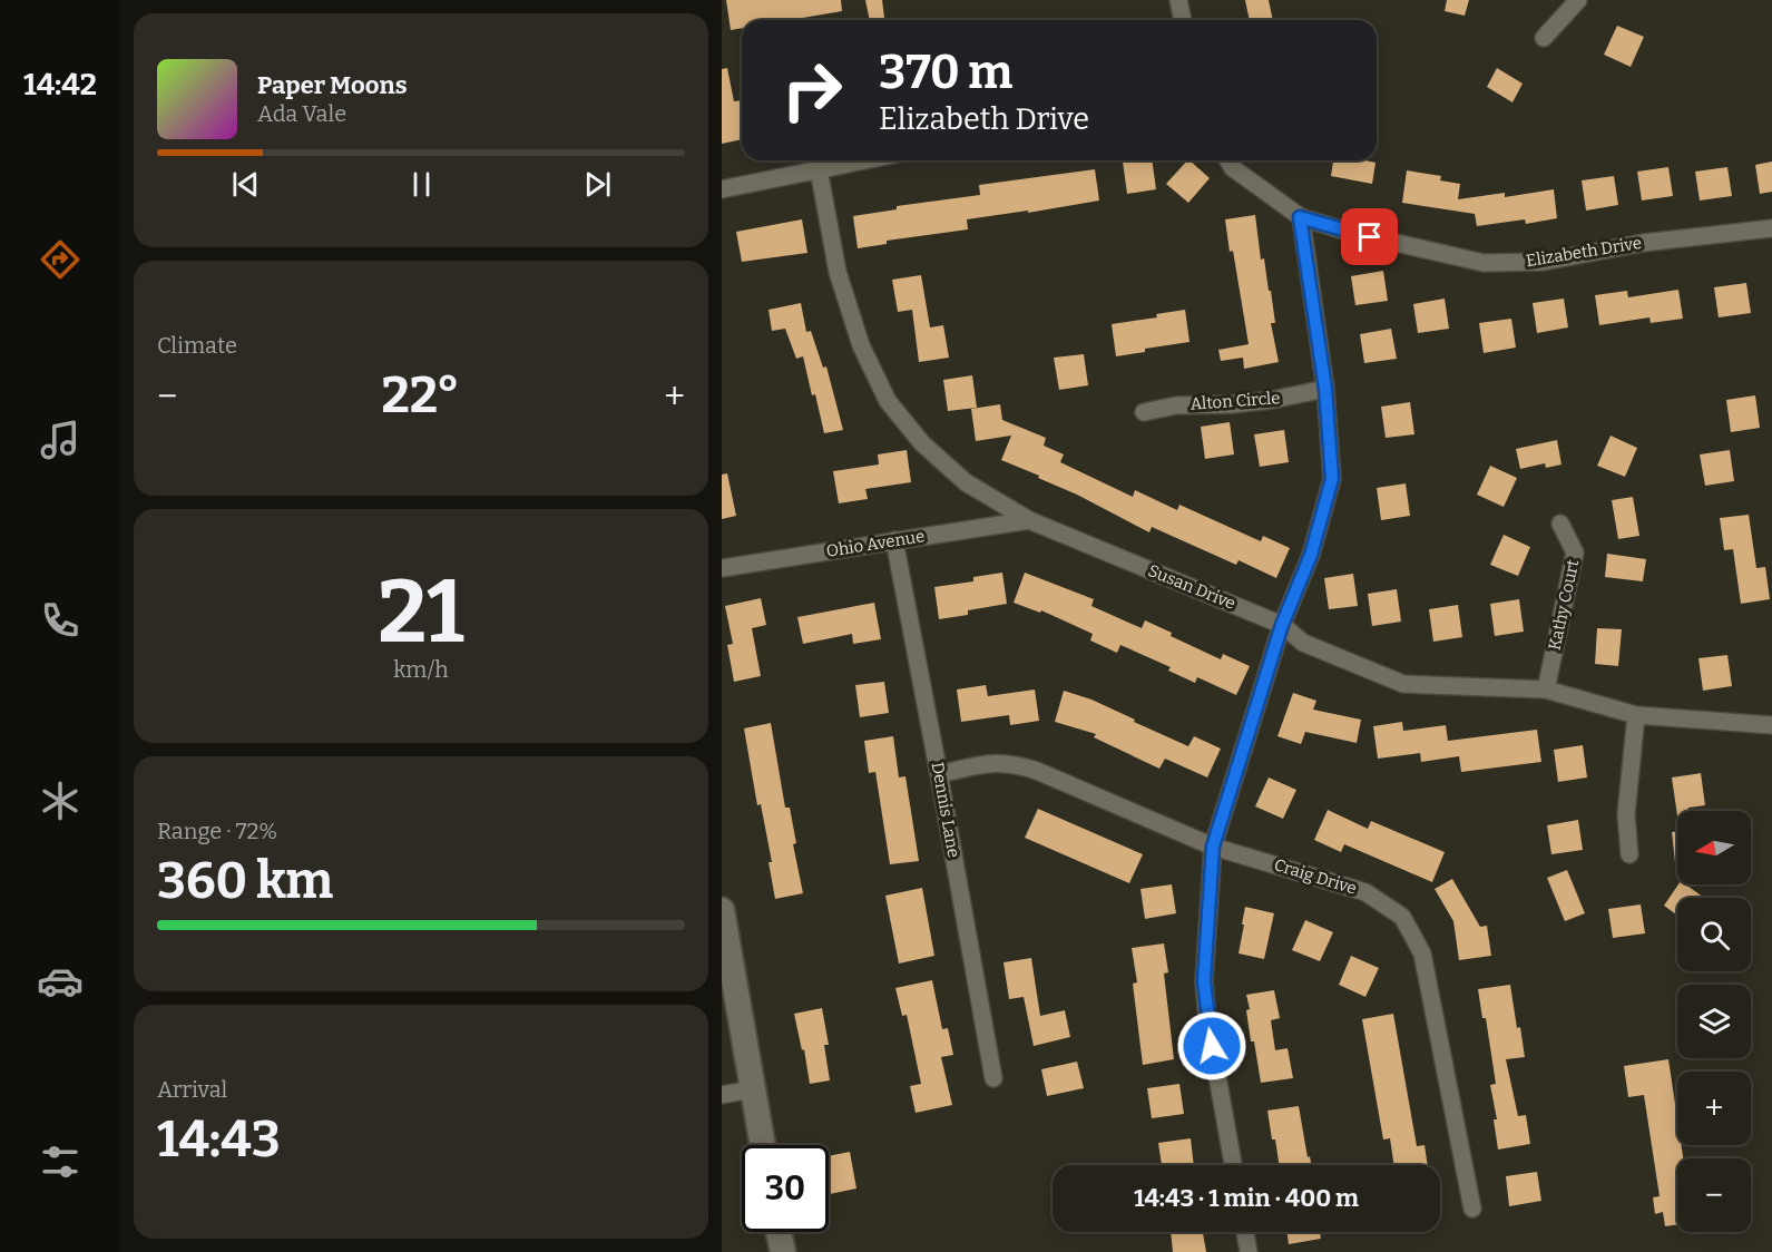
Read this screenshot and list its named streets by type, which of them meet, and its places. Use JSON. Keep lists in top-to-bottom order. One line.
{"streets":{"street":["Elizabeth Drive","Alton Circle","Ohio Avenue","Susan Drive","Kathy Court","Dennis Lane","Craig Drive"]},"crossings":[["Ohio Avenue","Susan Drive"],["Ohio Avenue","Dennis Lane"],["Susan Drive","Kathy Court"],["Dennis Lane","Craig Drive"]],"north":"left","page":{"tabs":"14:42","turn":["370 m","Elizabeth Drive"],"song":["Paper Moons","Ada Vale"],"tile":["Climate",["21","km/h"],["Range · 72%","360 km"],["Arrival","14:43"]],"heat":["−","22°","+"],"map_buttons":["+","−"],"limit":"30","trip":"14:43 · 1 min · 400 m"}}
